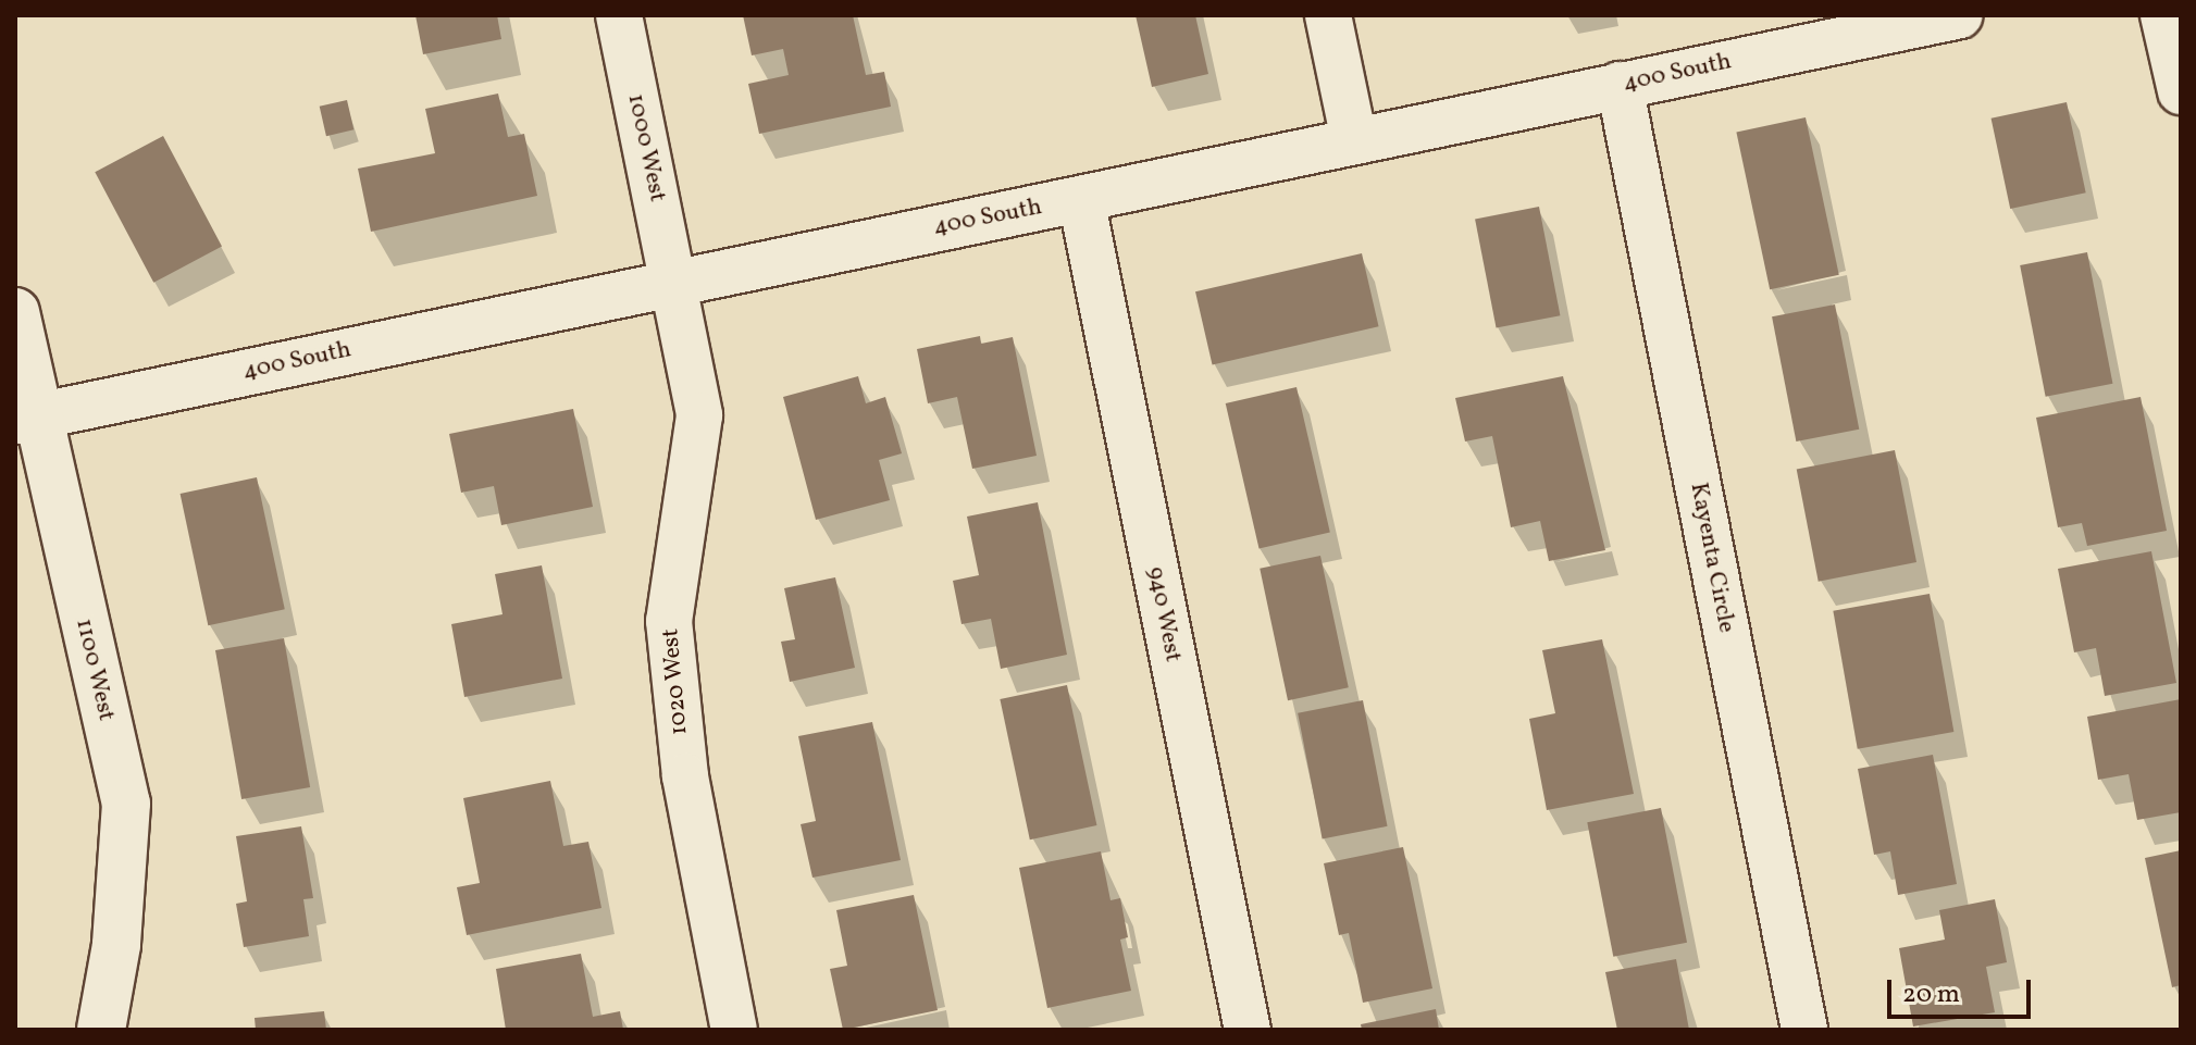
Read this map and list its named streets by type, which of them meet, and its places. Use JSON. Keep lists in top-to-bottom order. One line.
{"streets":{"street":["400 South","1000 West","Kayenta Circle","940 West","1100 West","1020 West"]},"crossings":[["400 South","1000 West"],["400 South","Kayenta Circle"],["400 South","940 West"],["400 South","1100 West"],["400 South","1020 West"],["1000 West","1020 West"]],"scale_bar":"20 m"}
